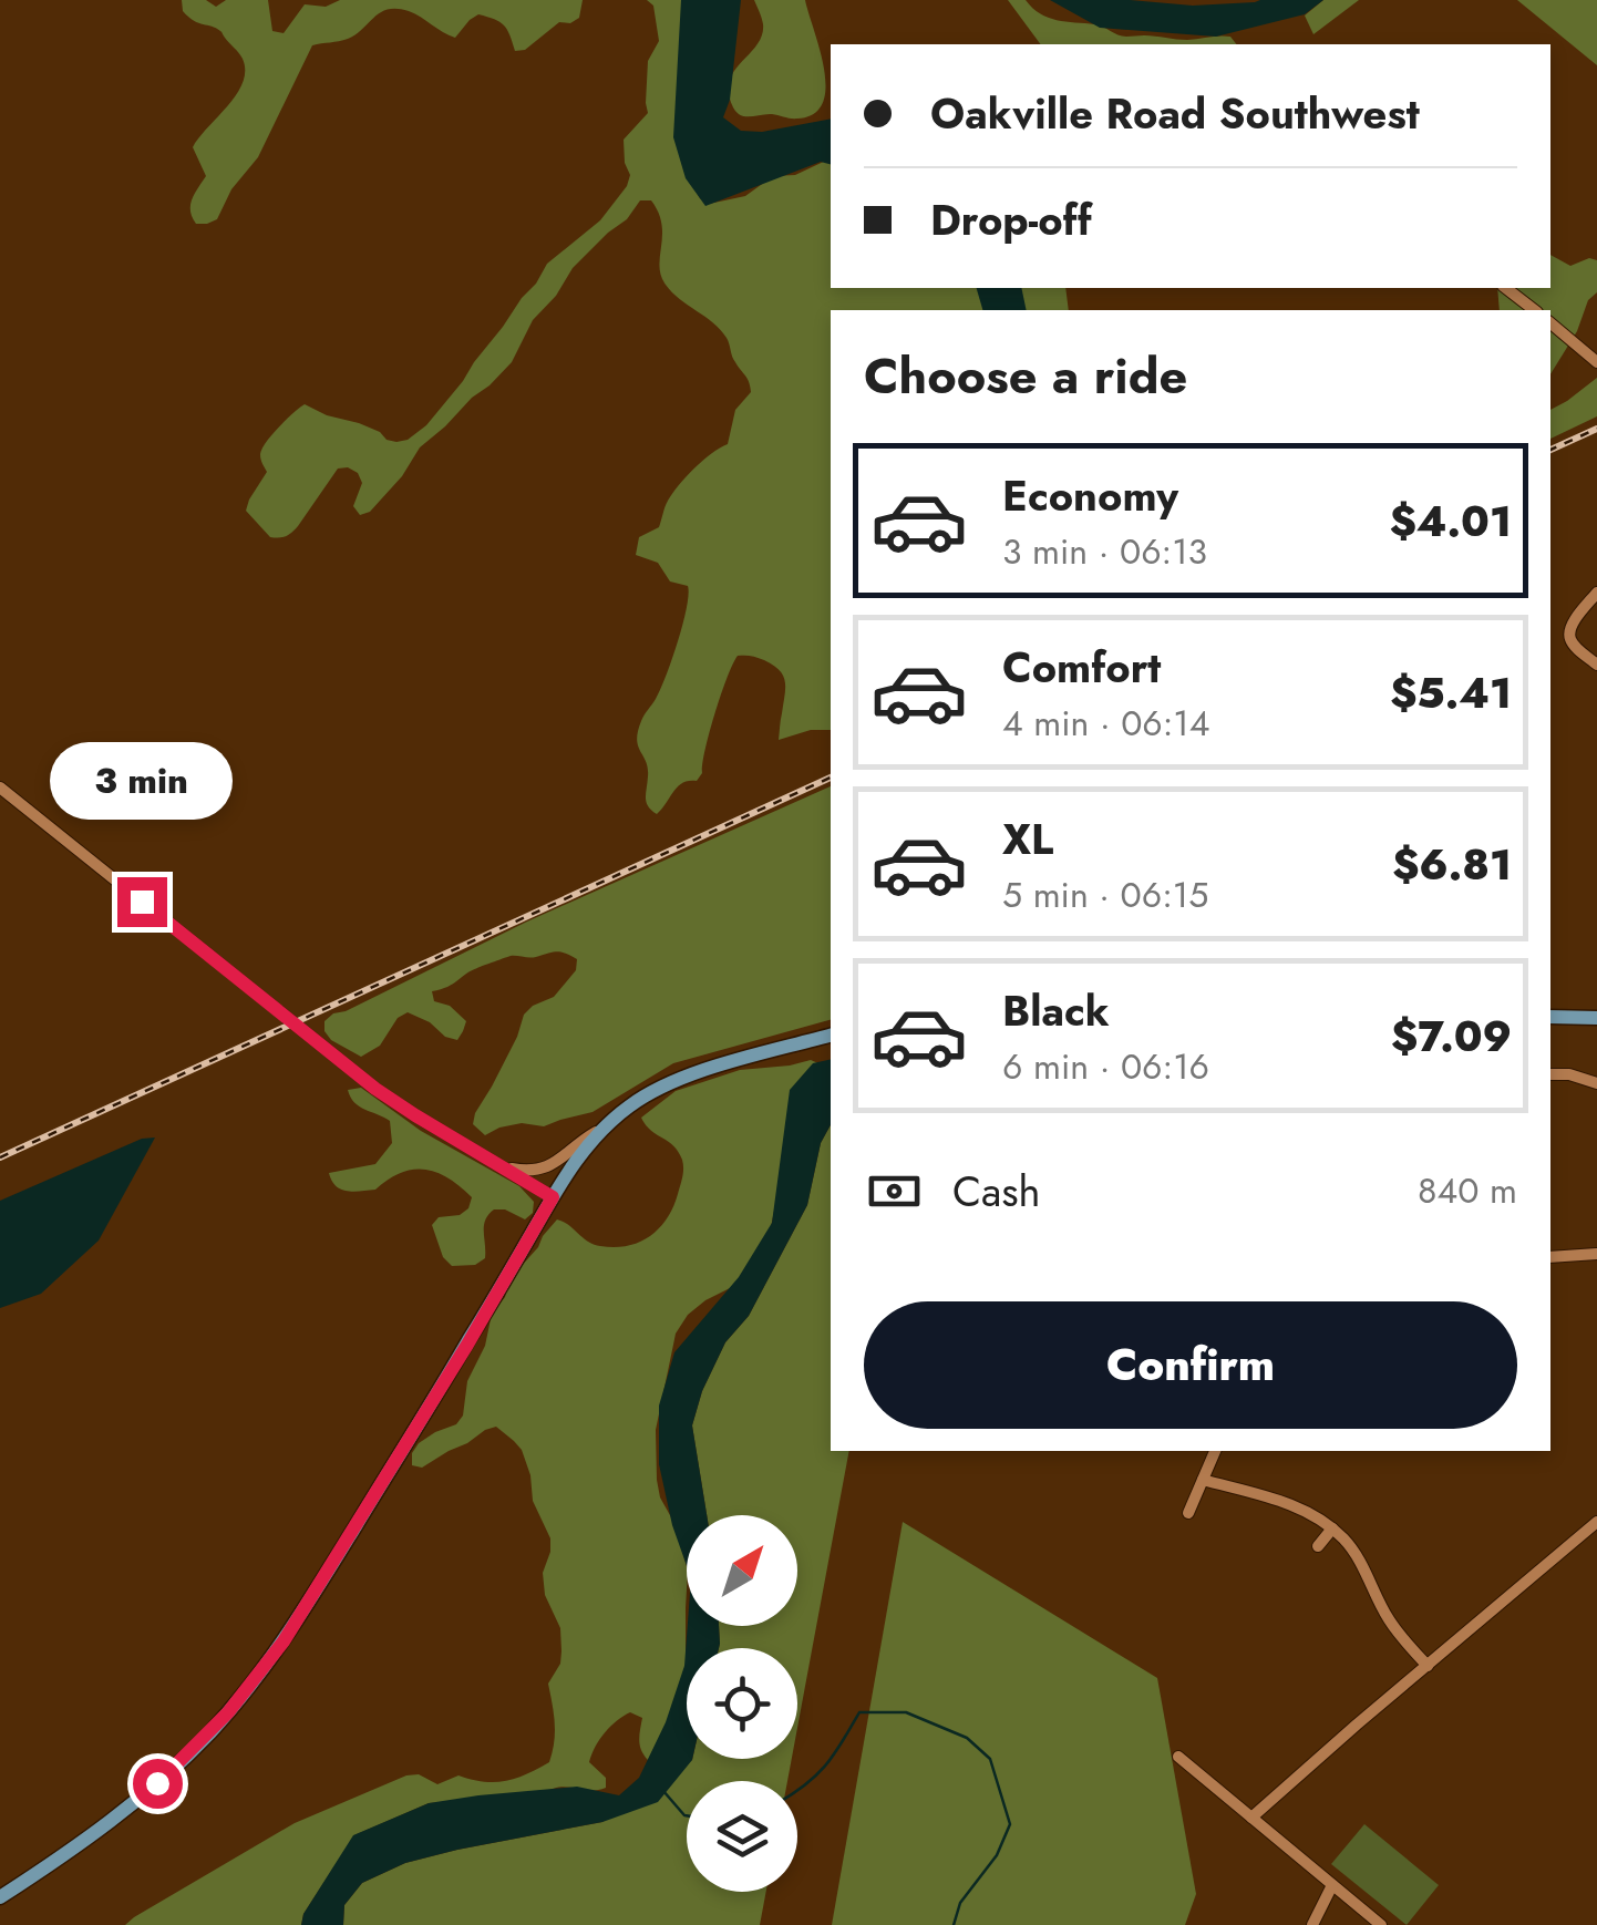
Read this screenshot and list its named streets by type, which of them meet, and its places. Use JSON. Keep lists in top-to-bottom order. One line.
{"north":"top right","page":{"banner":["Oakville Road Southwest","Drop-off"],"heading":"Choose a ride","list":[{"name":"Economy","note":"3 min · 06:13","value":"$4.01"},{"name":"Comfort","note":"4 min · 06:14","value":"$5.41"},{"name":"XL","note":"5 min · 06:15","value":"$6.81"},{"name":"Black","note":"6 min · 06:16","value":"$7.09"}],"bubble":"3 min","pay":["Cash","840 m"],"buttons":"Confirm"}}
